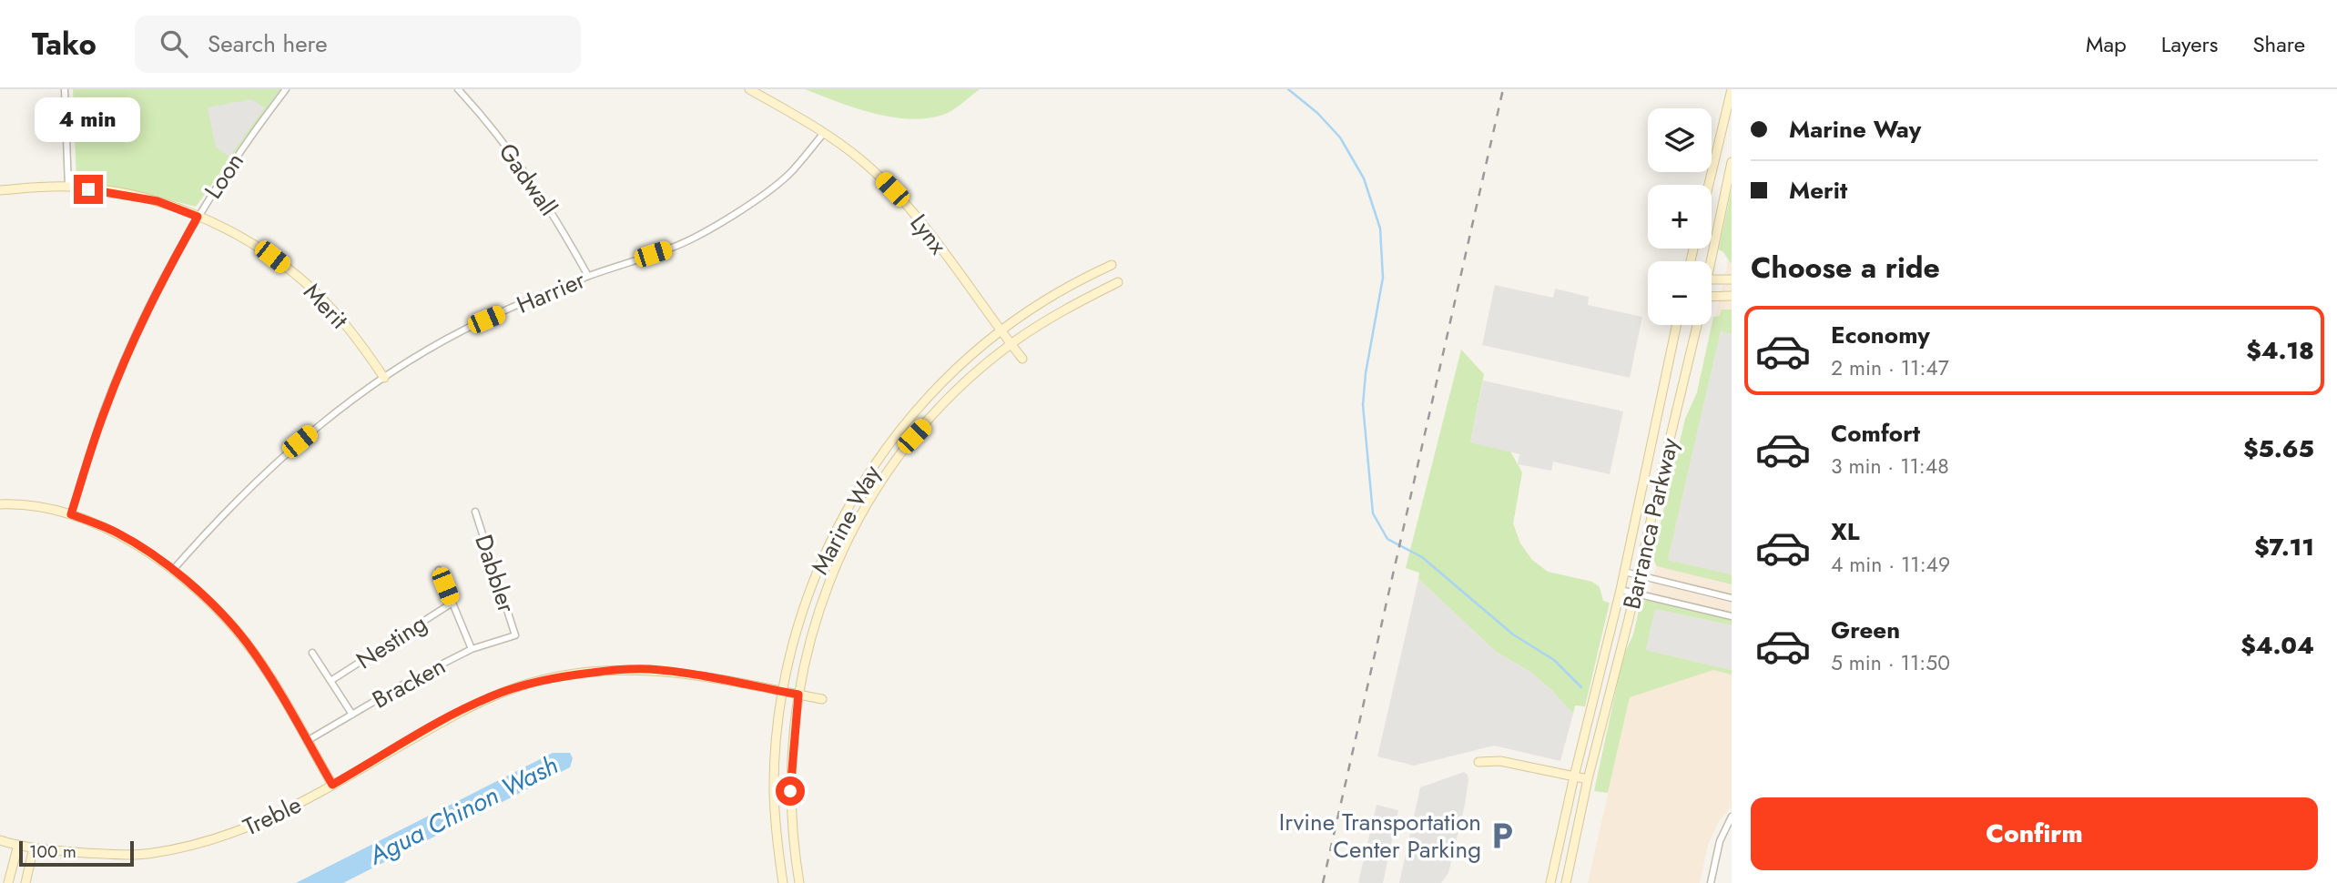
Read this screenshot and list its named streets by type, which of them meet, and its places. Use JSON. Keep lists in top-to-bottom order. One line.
{"streets":{"main road":["Lynx","Merit","Marine Way","Barranca Parkway","Treble"],"street":["Loon","Gadwall","Harrier","Dabbler","Nesting","Bracken"]},"crossings":[["Loon","Merit"],["Gadwall","Harrier"],["Lynx","Harrier"],["Lynx","Marine Way"],["Harrier","Merit"],["Marine Way","Treble"],["Dabbler","Bracken"]],"water":["Agua Chinon Wash"],"places":{"parking":["Irvine Transportation Center Parking"]},"scale_bar":"100 m","page":{"header":"Tako","search":"Search here","nav":["Map","Layers","Share"],"banner":["Marine Way","Merit"],"bubble":"4 min","map_buttons":["+","−"],"heading":"Choose a ride","list":[{"name":"Economy","note":"2 min · 11:47","value":"$4.18"},{"name":"Comfort","note":"3 min · 11:48","value":"$5.65"},{"name":"XL","note":"4 min · 11:49","value":"$7.11"},{"name":"Green","note":"5 min · 11:50","value":"$4.04"}],"buttons":"Confirm","scale":"100 m"}}
